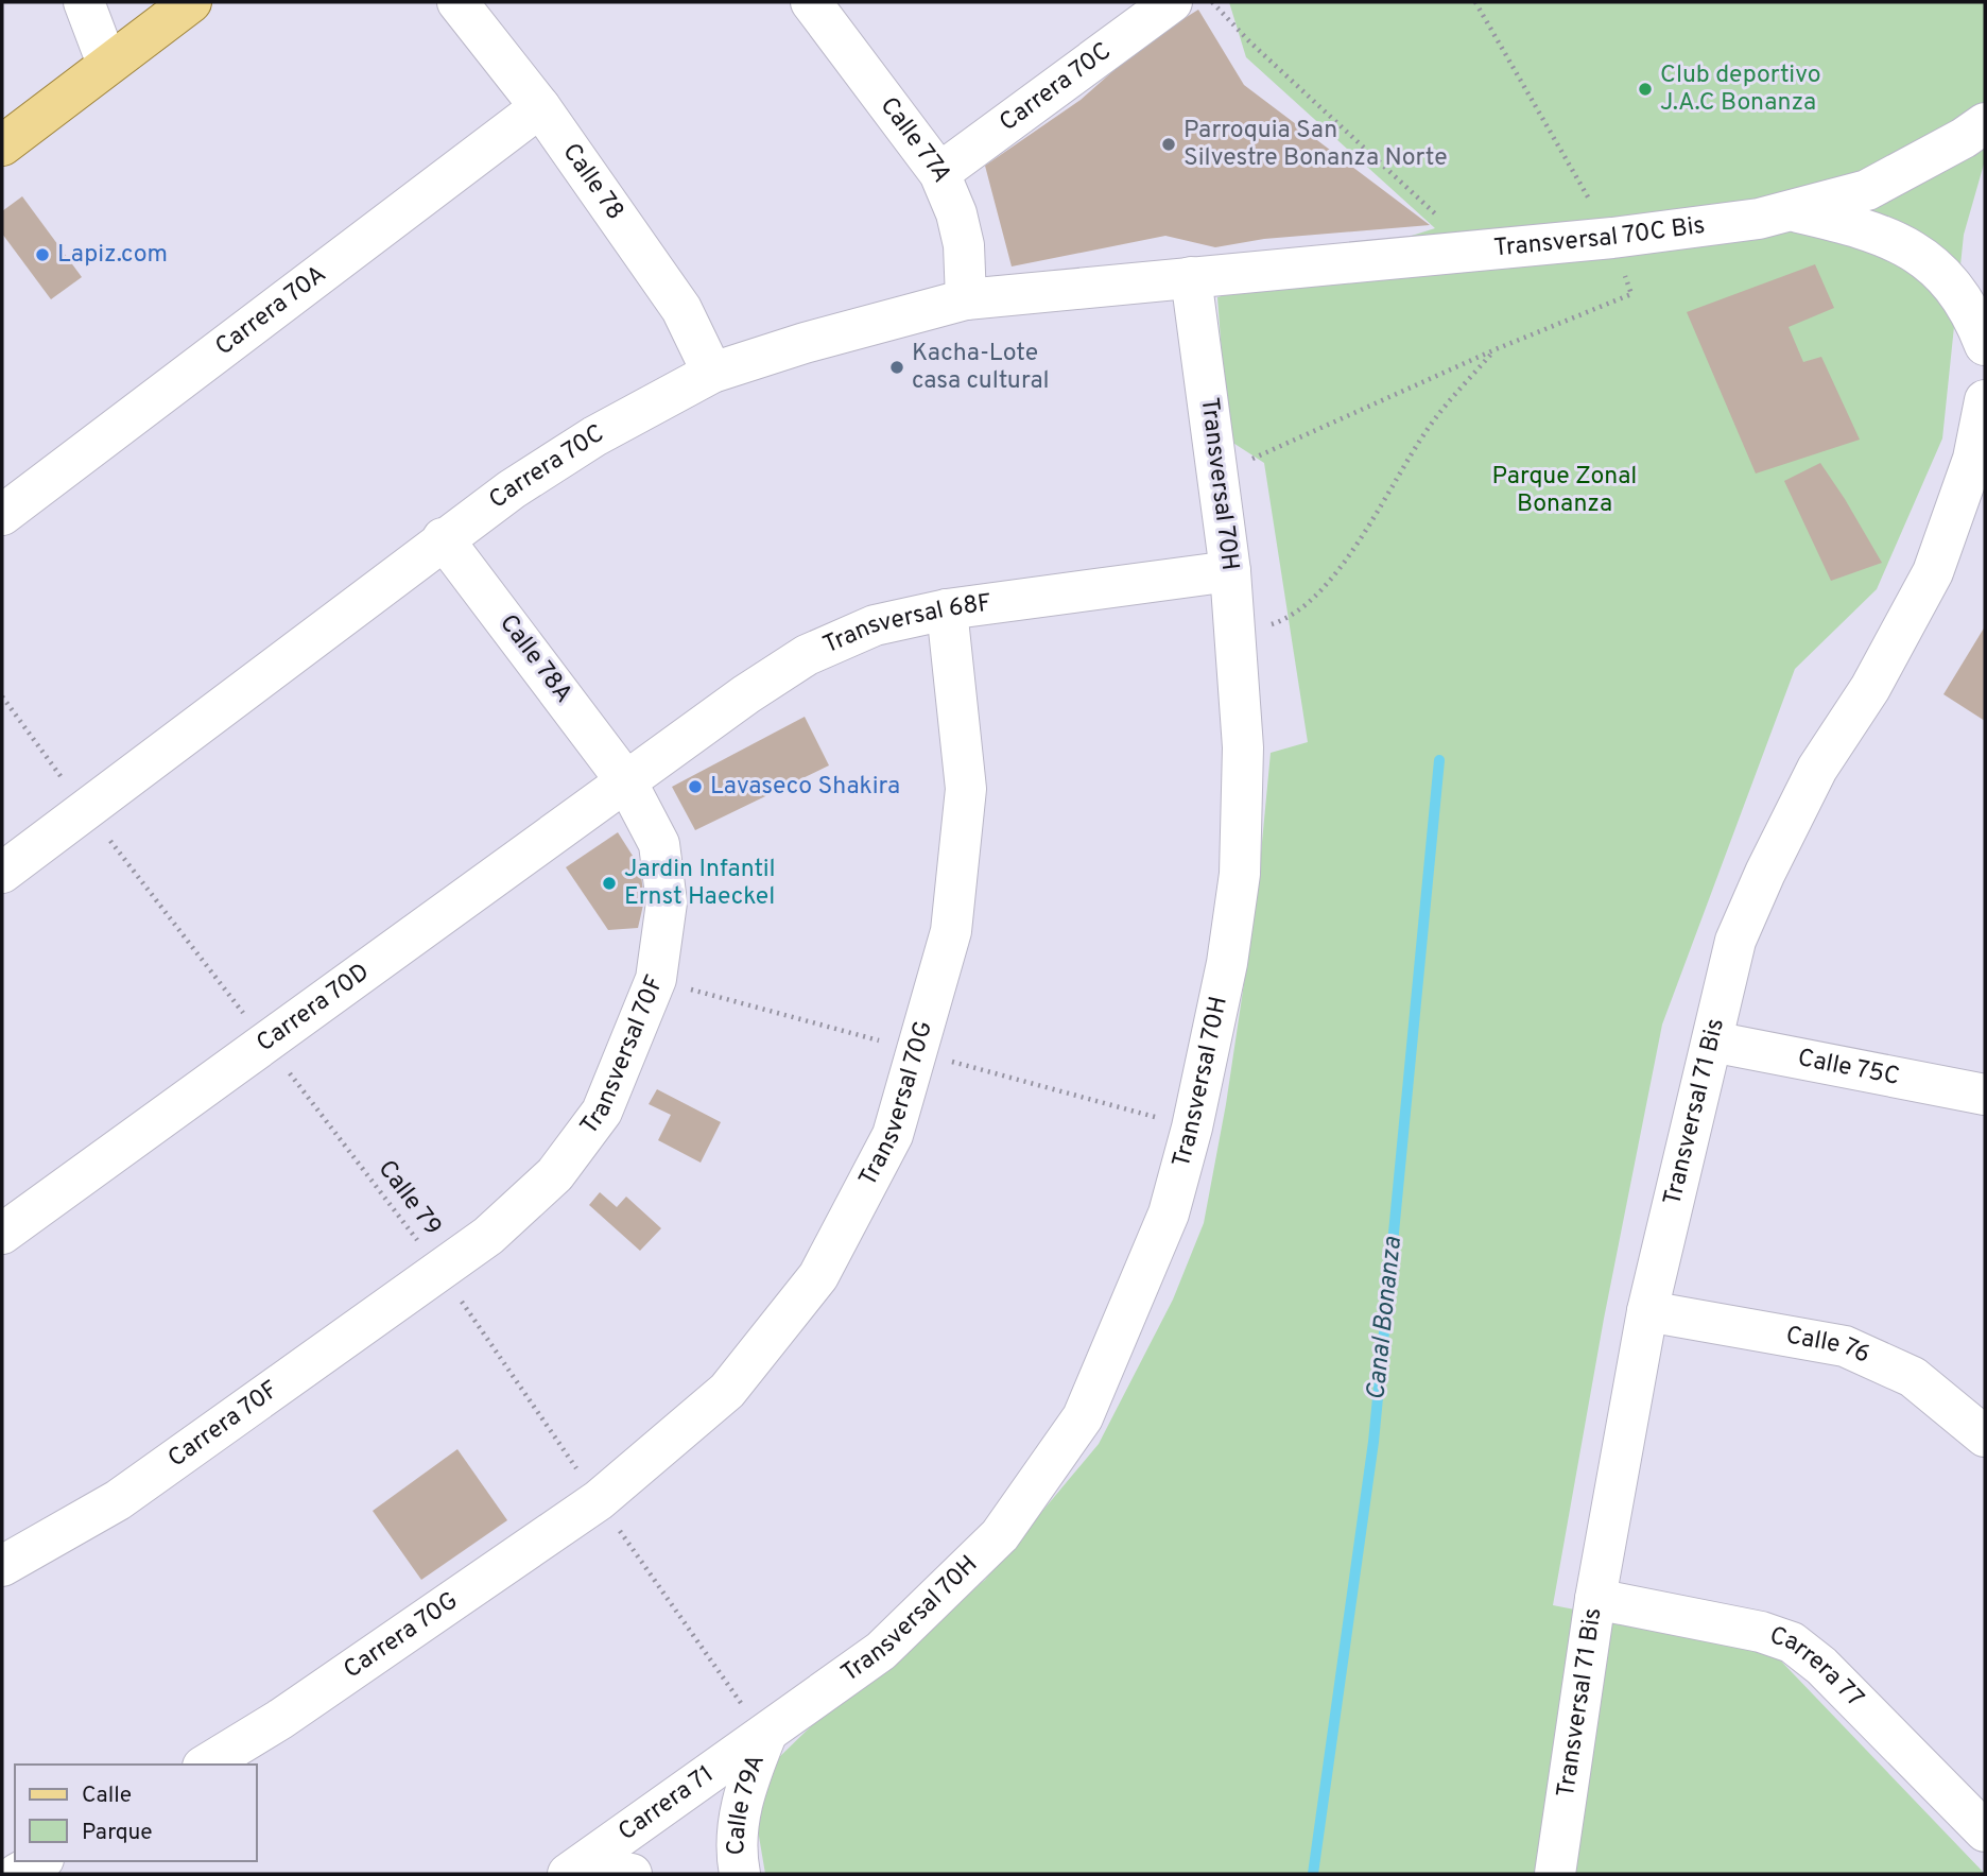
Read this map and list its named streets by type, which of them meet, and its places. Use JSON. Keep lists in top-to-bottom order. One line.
{"streets":{"street":["Carrera 70C","Calle 77A","Calle 78","Transversal 70C Bis","Carrera 70A","Transversal 70H","Transversal 68F","Calle 78A","Carrera 70D","Transversal 70F","Calle 75C","Transversal 70G","Transversal 71 Bis","Calle 76","Carrera 70F","Carrera 70G","Carrera 77","Calle 79A","Carrera 71"],"path":["Calle 79"]},"crossings":[["Carrera 70C","Calle 77A"],["Carrera 70C","Calle 78"],["Carrera 70C","Transversal 70C Bis"],["Carrera 70C","Transversal 70H"],["Carrera 70C","Calle 78A"],["Carrera 70C","Calle 79"],["Calle 78","Carrera 70A"],["Transversal 70C Bis","Transversal 70H"],["Transversal 70H","Transversal 68F"],["Transversal 70H","Calle 79"],["Transversal 70H","Calle 79A"],["Transversal 70H","Carrera 71"],["Transversal 68F","Calle 78A"],["Transversal 68F","Carrera 70D"],["Transversal 68F","Transversal 70F"],["Transversal 68F","Transversal 70G"],["Calle 78A","Carrera 70D"],["Calle 78A","Transversal 70F"],["Carrera 70D","Transversal 70F"],["Carrera 70D","Calle 79"],["Transversal 70F","Calle 79"],["Transversal 70F","Carrera 70F"],["Calle 75C","Transversal 71 Bis"],["Transversal 70G","Calle 79"],["Transversal 70G","Carrera 70G"],["Transversal 71 Bis","Calle 76"],["Transversal 71 Bis","Carrera 77"],["Calle 79","Carrera 70F"],["Calle 79","Carrera 70G"],["Calle 79","Calle 79A"],["Calle 79","Carrera 71"],["Calle 79A","Carrera 71"]],"water":["Canal Bonanza"],"parks":["Parque Zonal Bonanza"],"places":["Club deportivo J.A.C Bonanza","Parroquia San Silvestre Bonanza Norte","Lapiz.com","Kacha-Lote casa cultural","Lavaseco Shakira","Jardin Infantil Ernst Haeckel"],"legend":["Calle","Parque"]}
